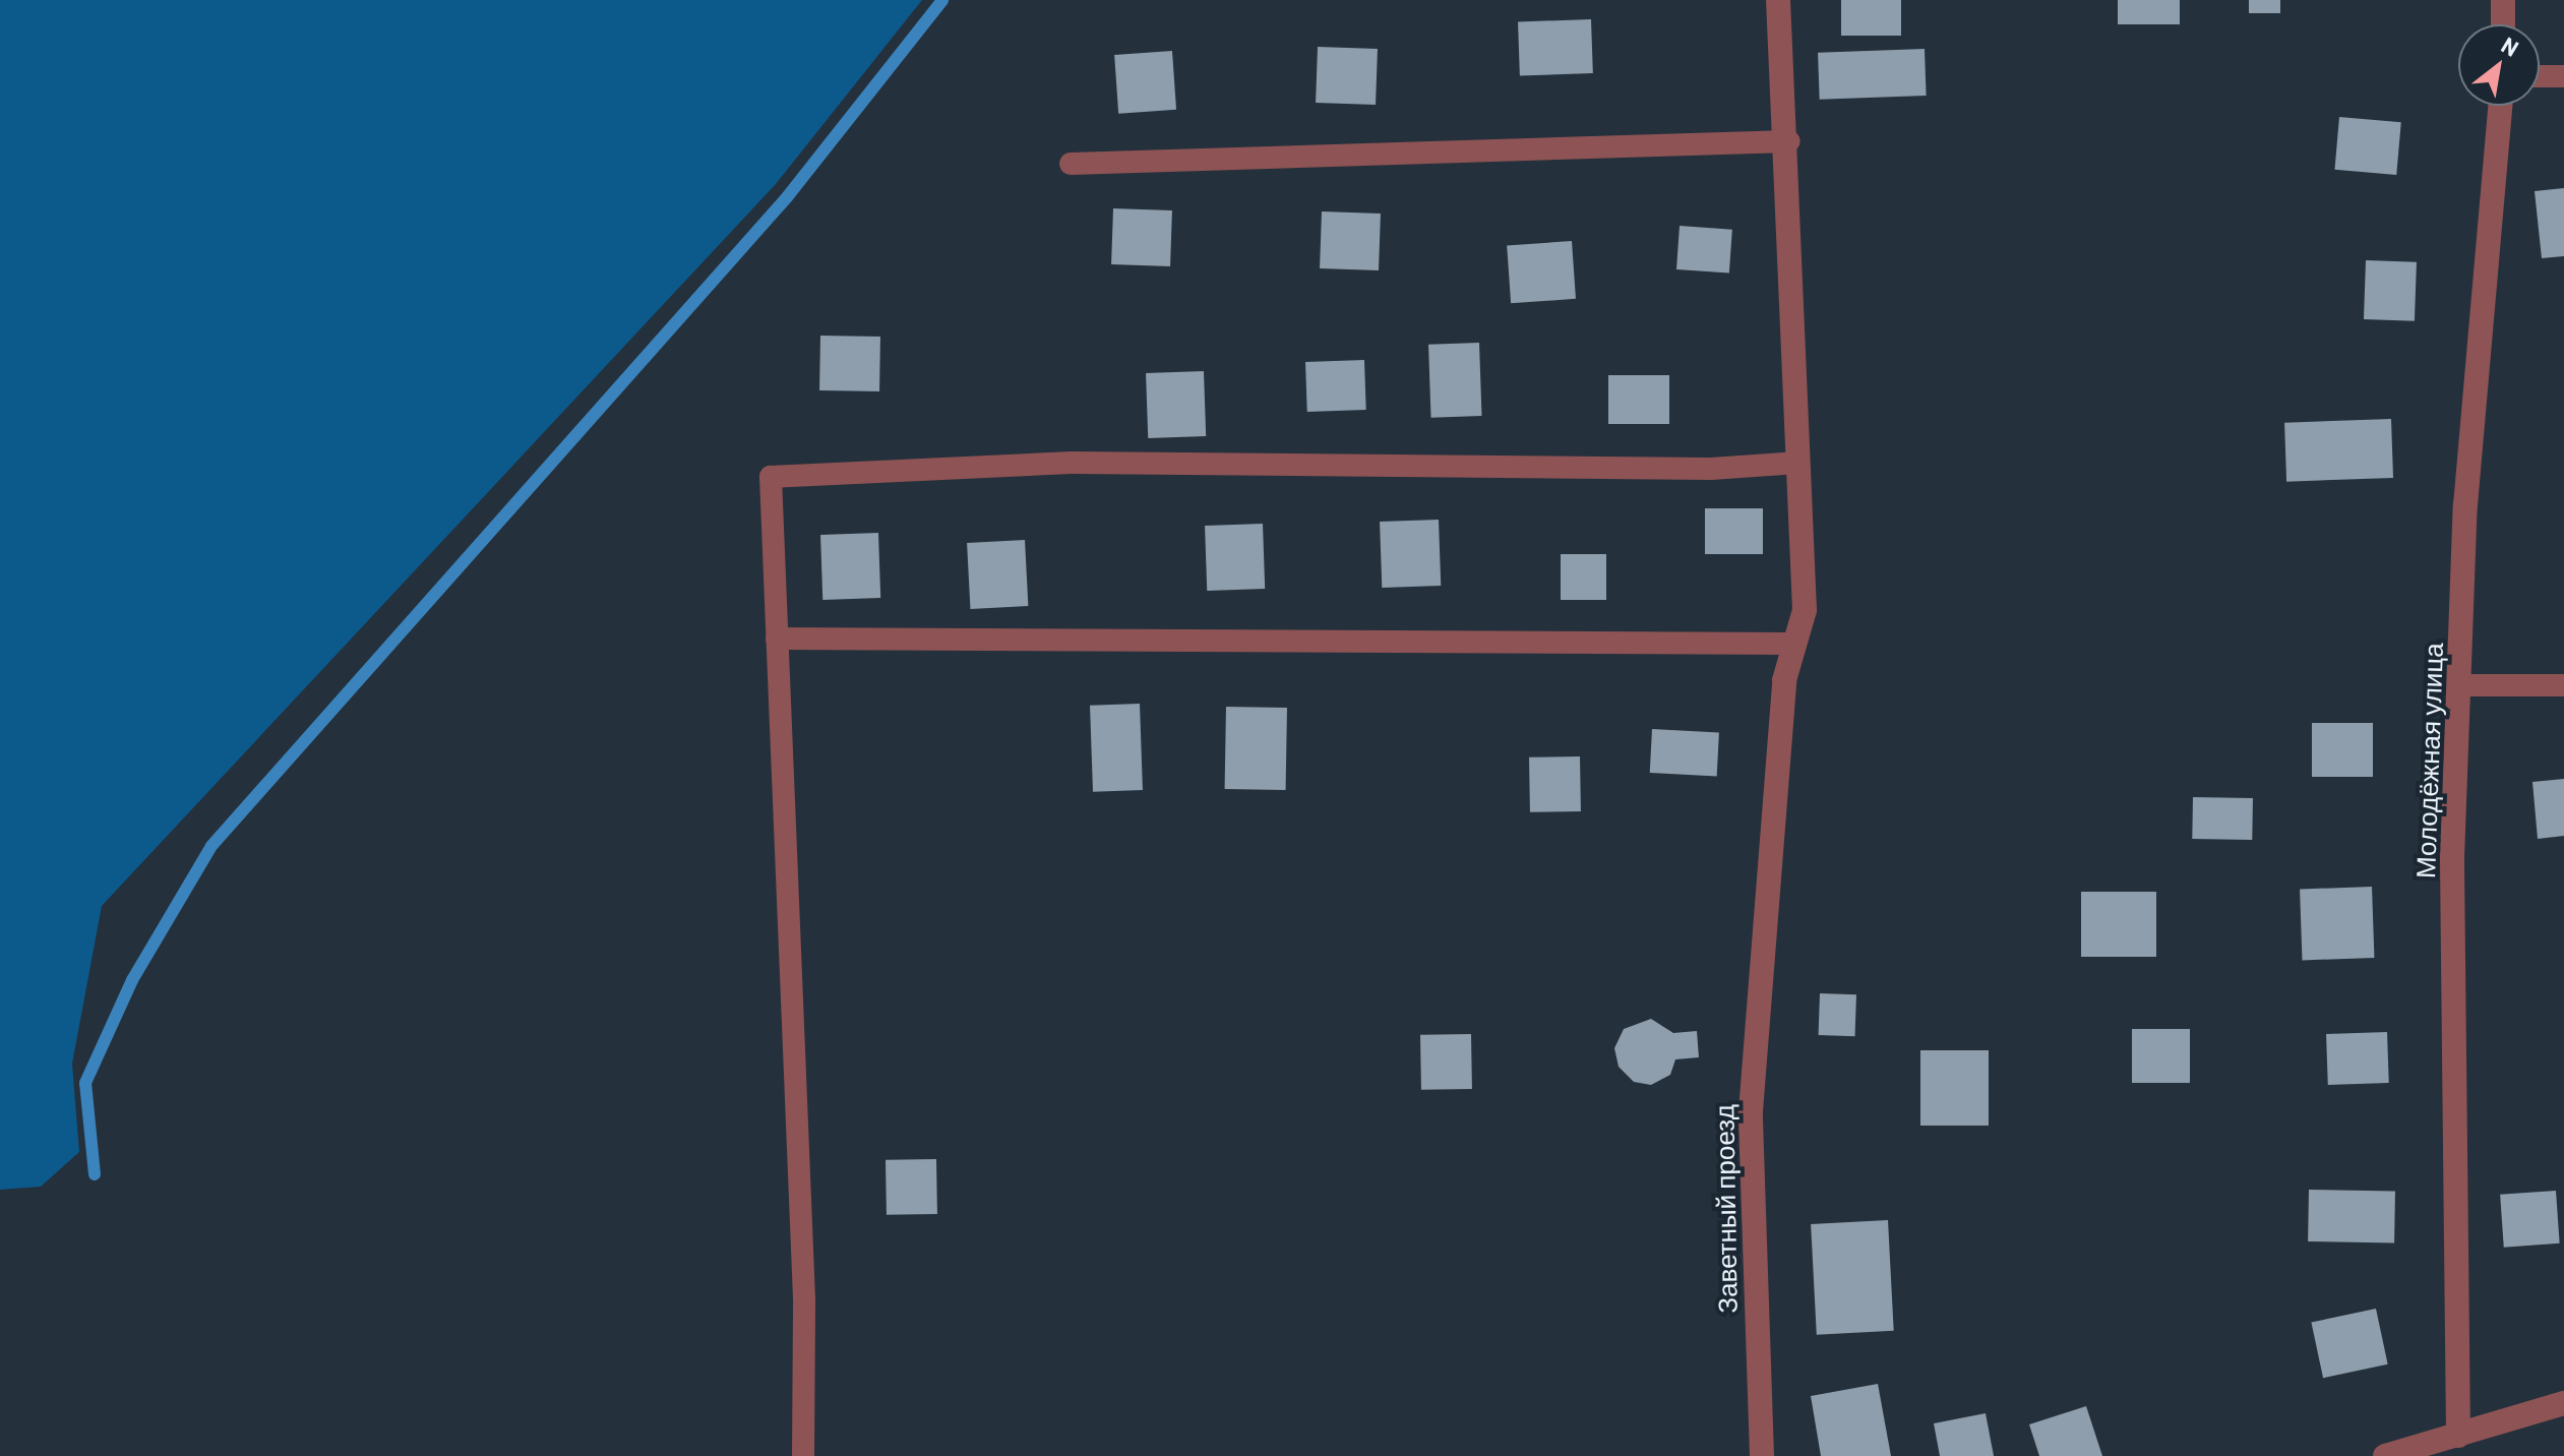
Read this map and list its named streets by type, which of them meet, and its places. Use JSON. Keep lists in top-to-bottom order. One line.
{"streets":{"street":["Молодёжная улица","Заветный проезд"]},"north":"top right"}
